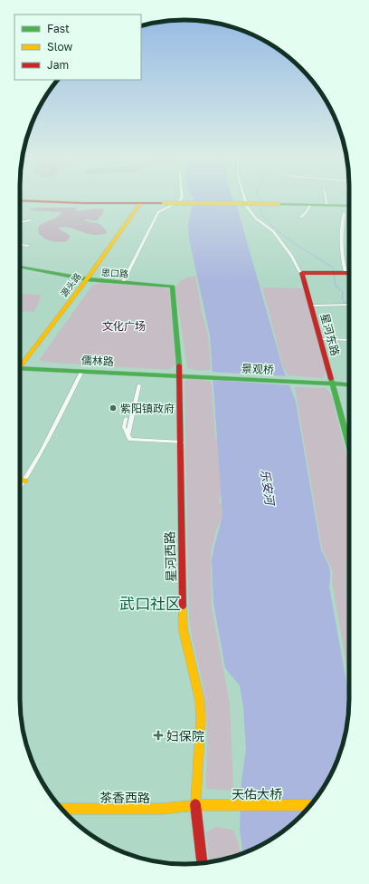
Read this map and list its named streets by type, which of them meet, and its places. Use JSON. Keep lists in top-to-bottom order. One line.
{"streets":{"main road":["思口路","源头路","星河东路","儒林路","景观桥","星河西路","天佑大桥","茶香西路"]},"crossings":[["思口路","源头路"],["思口路","星河西路"],["星河东路","景观桥"],["儒林路","景观桥"],["儒林路","星河西路"],["景观桥","星河西路"],["星河西路","天佑大桥"],["星河西路","茶香西路"],["天佑大桥","茶香西路"]],"districts":["武口社区"],"water":["乐安河"],"parks":["文化广场"],"places":{"other":["紫阳镇政府"],"health":["妇保院"]},"legend":["Fast","Slow","Jam"]}
